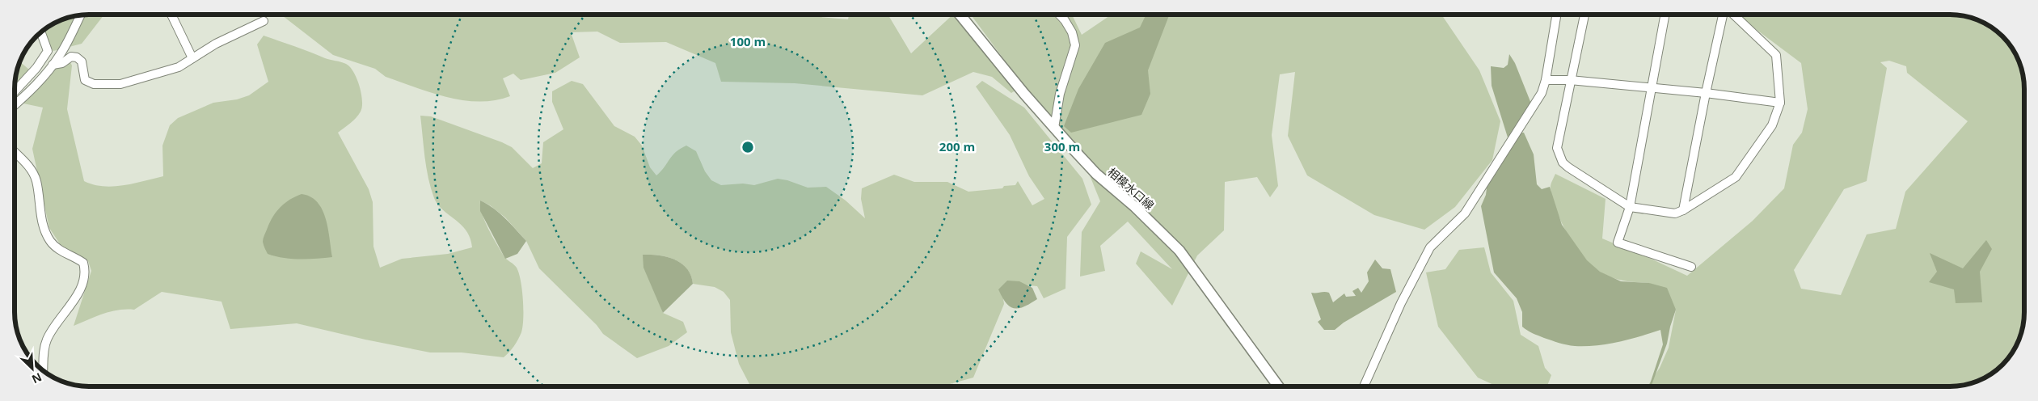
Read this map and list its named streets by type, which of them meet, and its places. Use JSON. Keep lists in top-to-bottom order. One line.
{"streets":{"main road":["相模水口線"]},"north":"bottom right","rings":["100 m","200 m","300 m"]}
